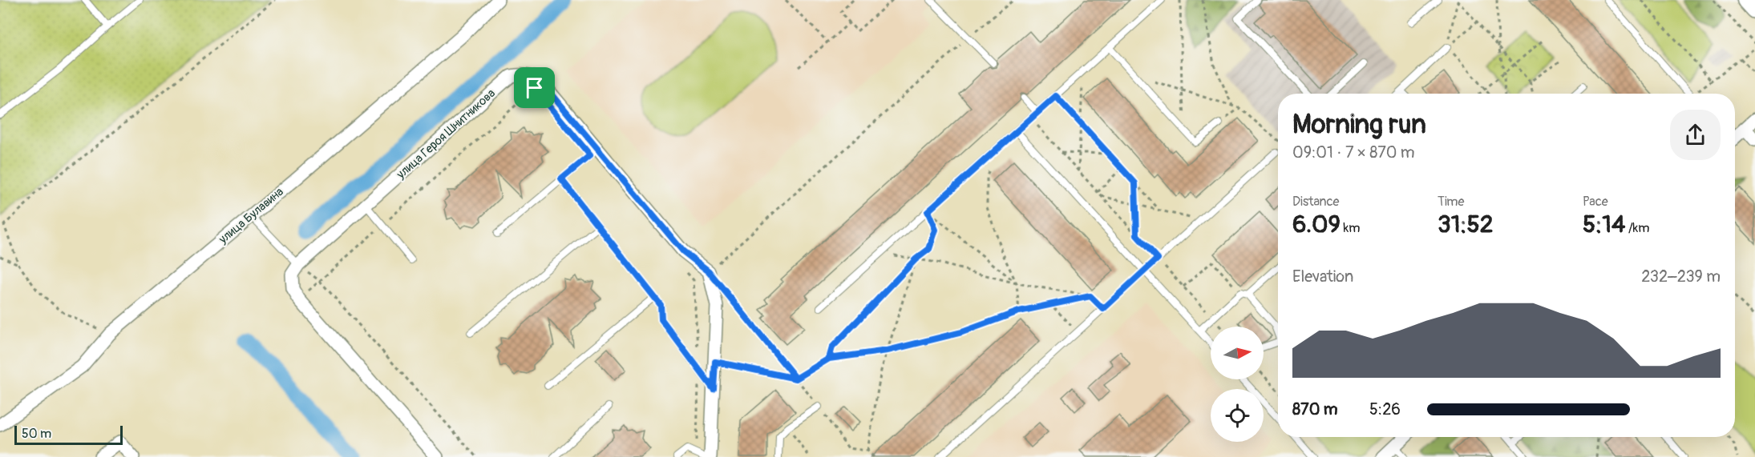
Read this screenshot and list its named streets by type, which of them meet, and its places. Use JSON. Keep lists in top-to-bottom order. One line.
{"streets":{"street":["улица Героя Шнитникова","улица Булавина"]},"scale_bar":"50 m","north":"right","page":{"heading":["Morning run","09:01 · 7 × 870 m"],"stats":[["Distance","6.09 km"],["Time","31:52"],["Pace","5:14 /km"]],"chart":["Elevation","232–239 m"],"list":[{"name":"870 m","note":"5:26"}],"scale":"50 m"}}
